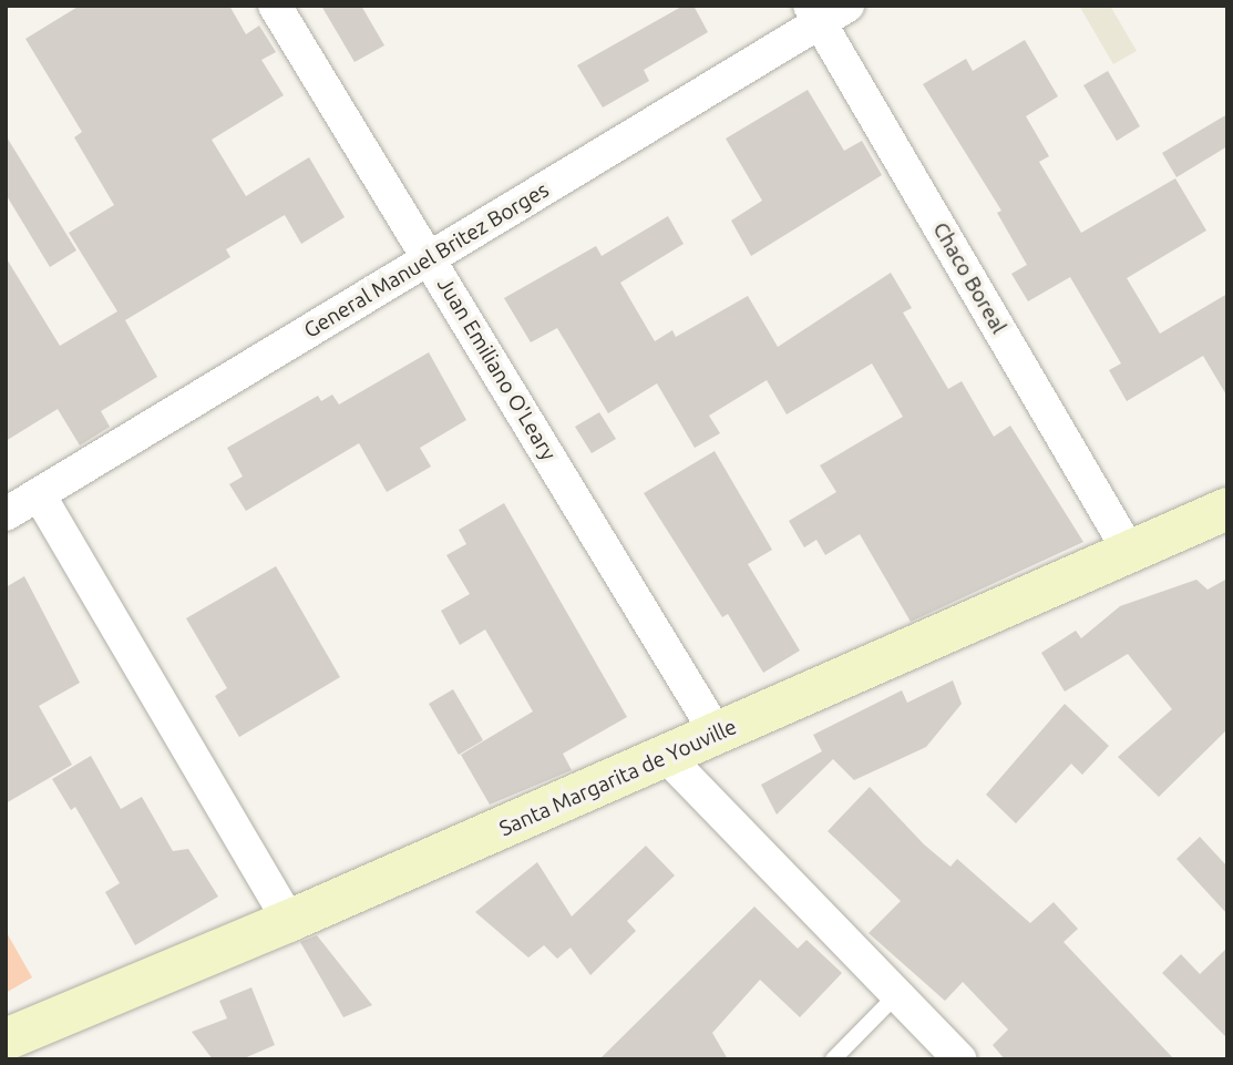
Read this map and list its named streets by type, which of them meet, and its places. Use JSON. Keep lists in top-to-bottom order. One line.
{"streets":{"main road":["Santa Margarita de Youville"],"street":["General Manuel Britez Borges","Chaco Boreal","Juan Emiliano O'Leary"]},"crossings":[["General Manuel Britez Borges","Chaco Boreal"],["General Manuel Britez Borges","Juan Emiliano O'Leary"],["Chaco Boreal","Santa Margarita de Youville"],["Juan Emiliano O'Leary","Santa Margarita de Youville"]]}
